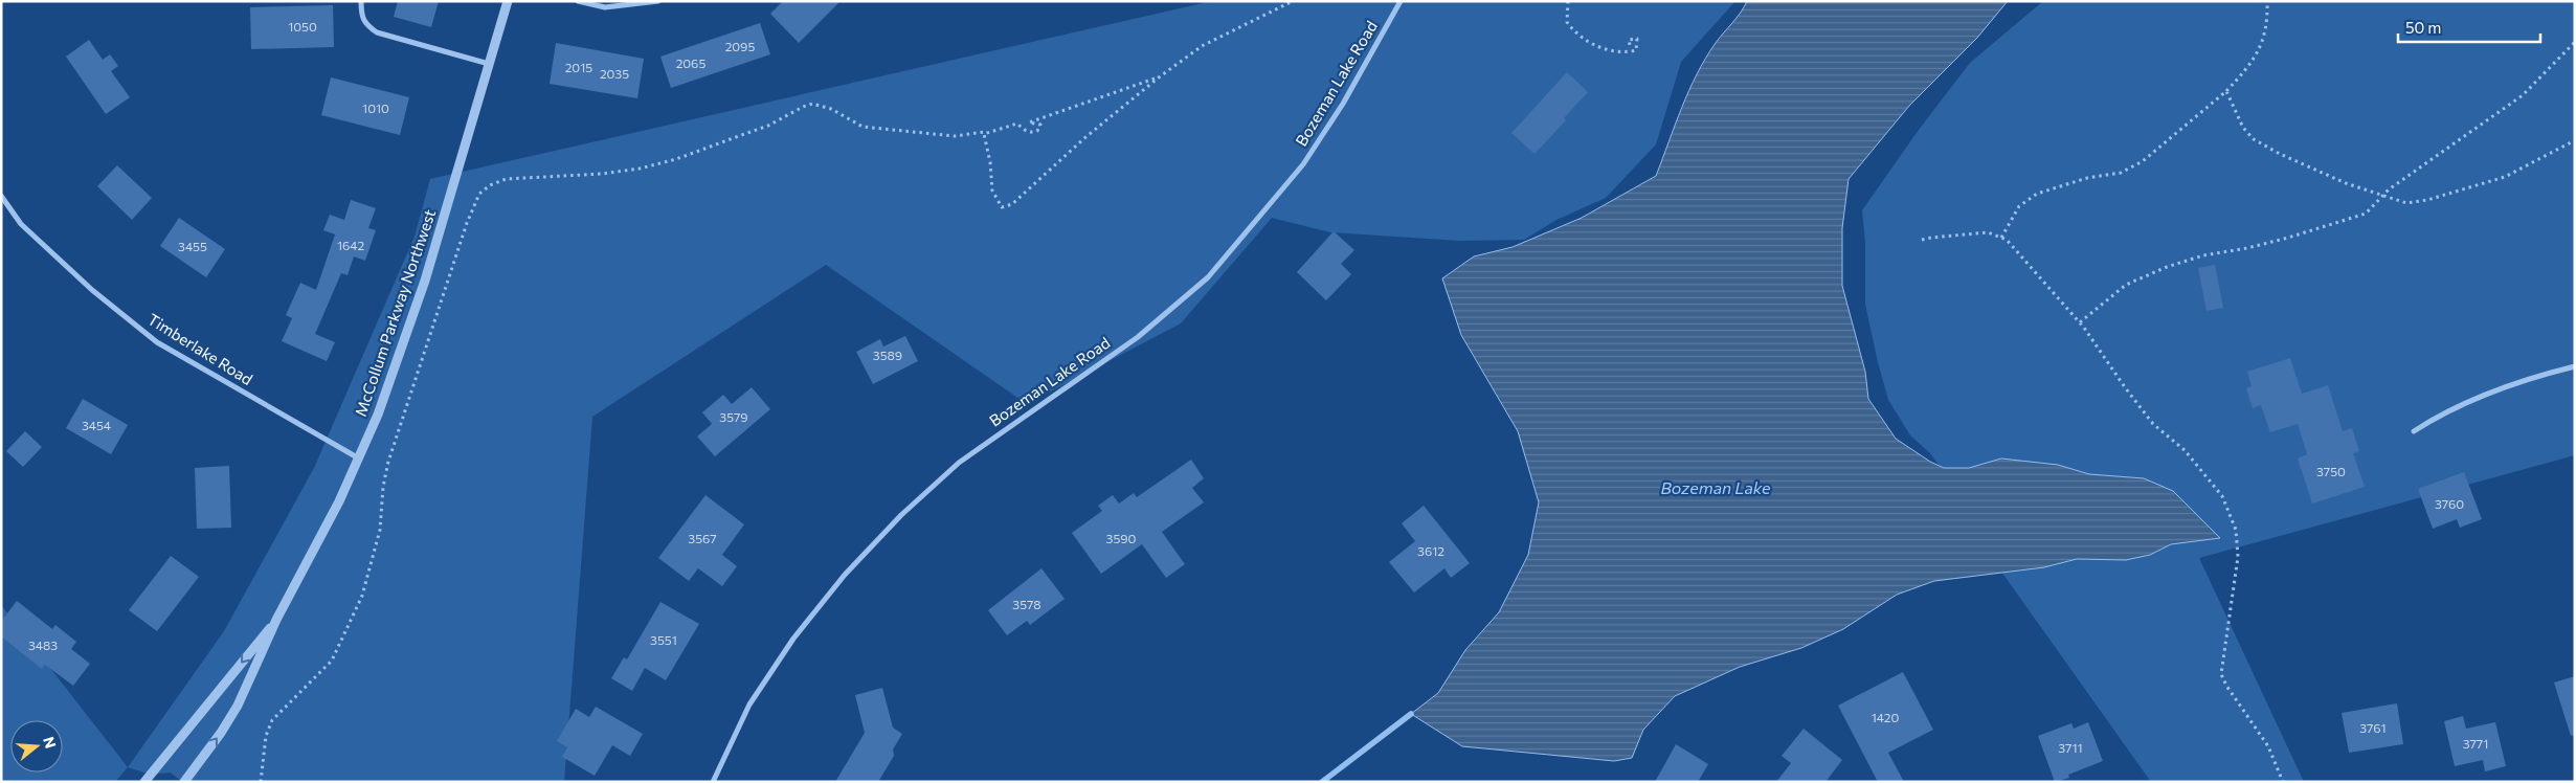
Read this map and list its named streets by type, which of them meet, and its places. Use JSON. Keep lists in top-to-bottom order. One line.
{"streets":{"street":["Bozeman Lake Road","McCollum Parkway Northwest","Timberlake Road"]},"crossings":[["McCollum Parkway Northwest","Timberlake Road"]],"water":["Bozeman Lake"],"house_numbers":["1050","2095","2065","2015","2035","1010","1642","3455","3589","3579","3454","3750","3760","3567","3590","3612","3578","3551","3483","1420","3761","3771","3711"],"scale_bar":"50 m","north":"right"}
